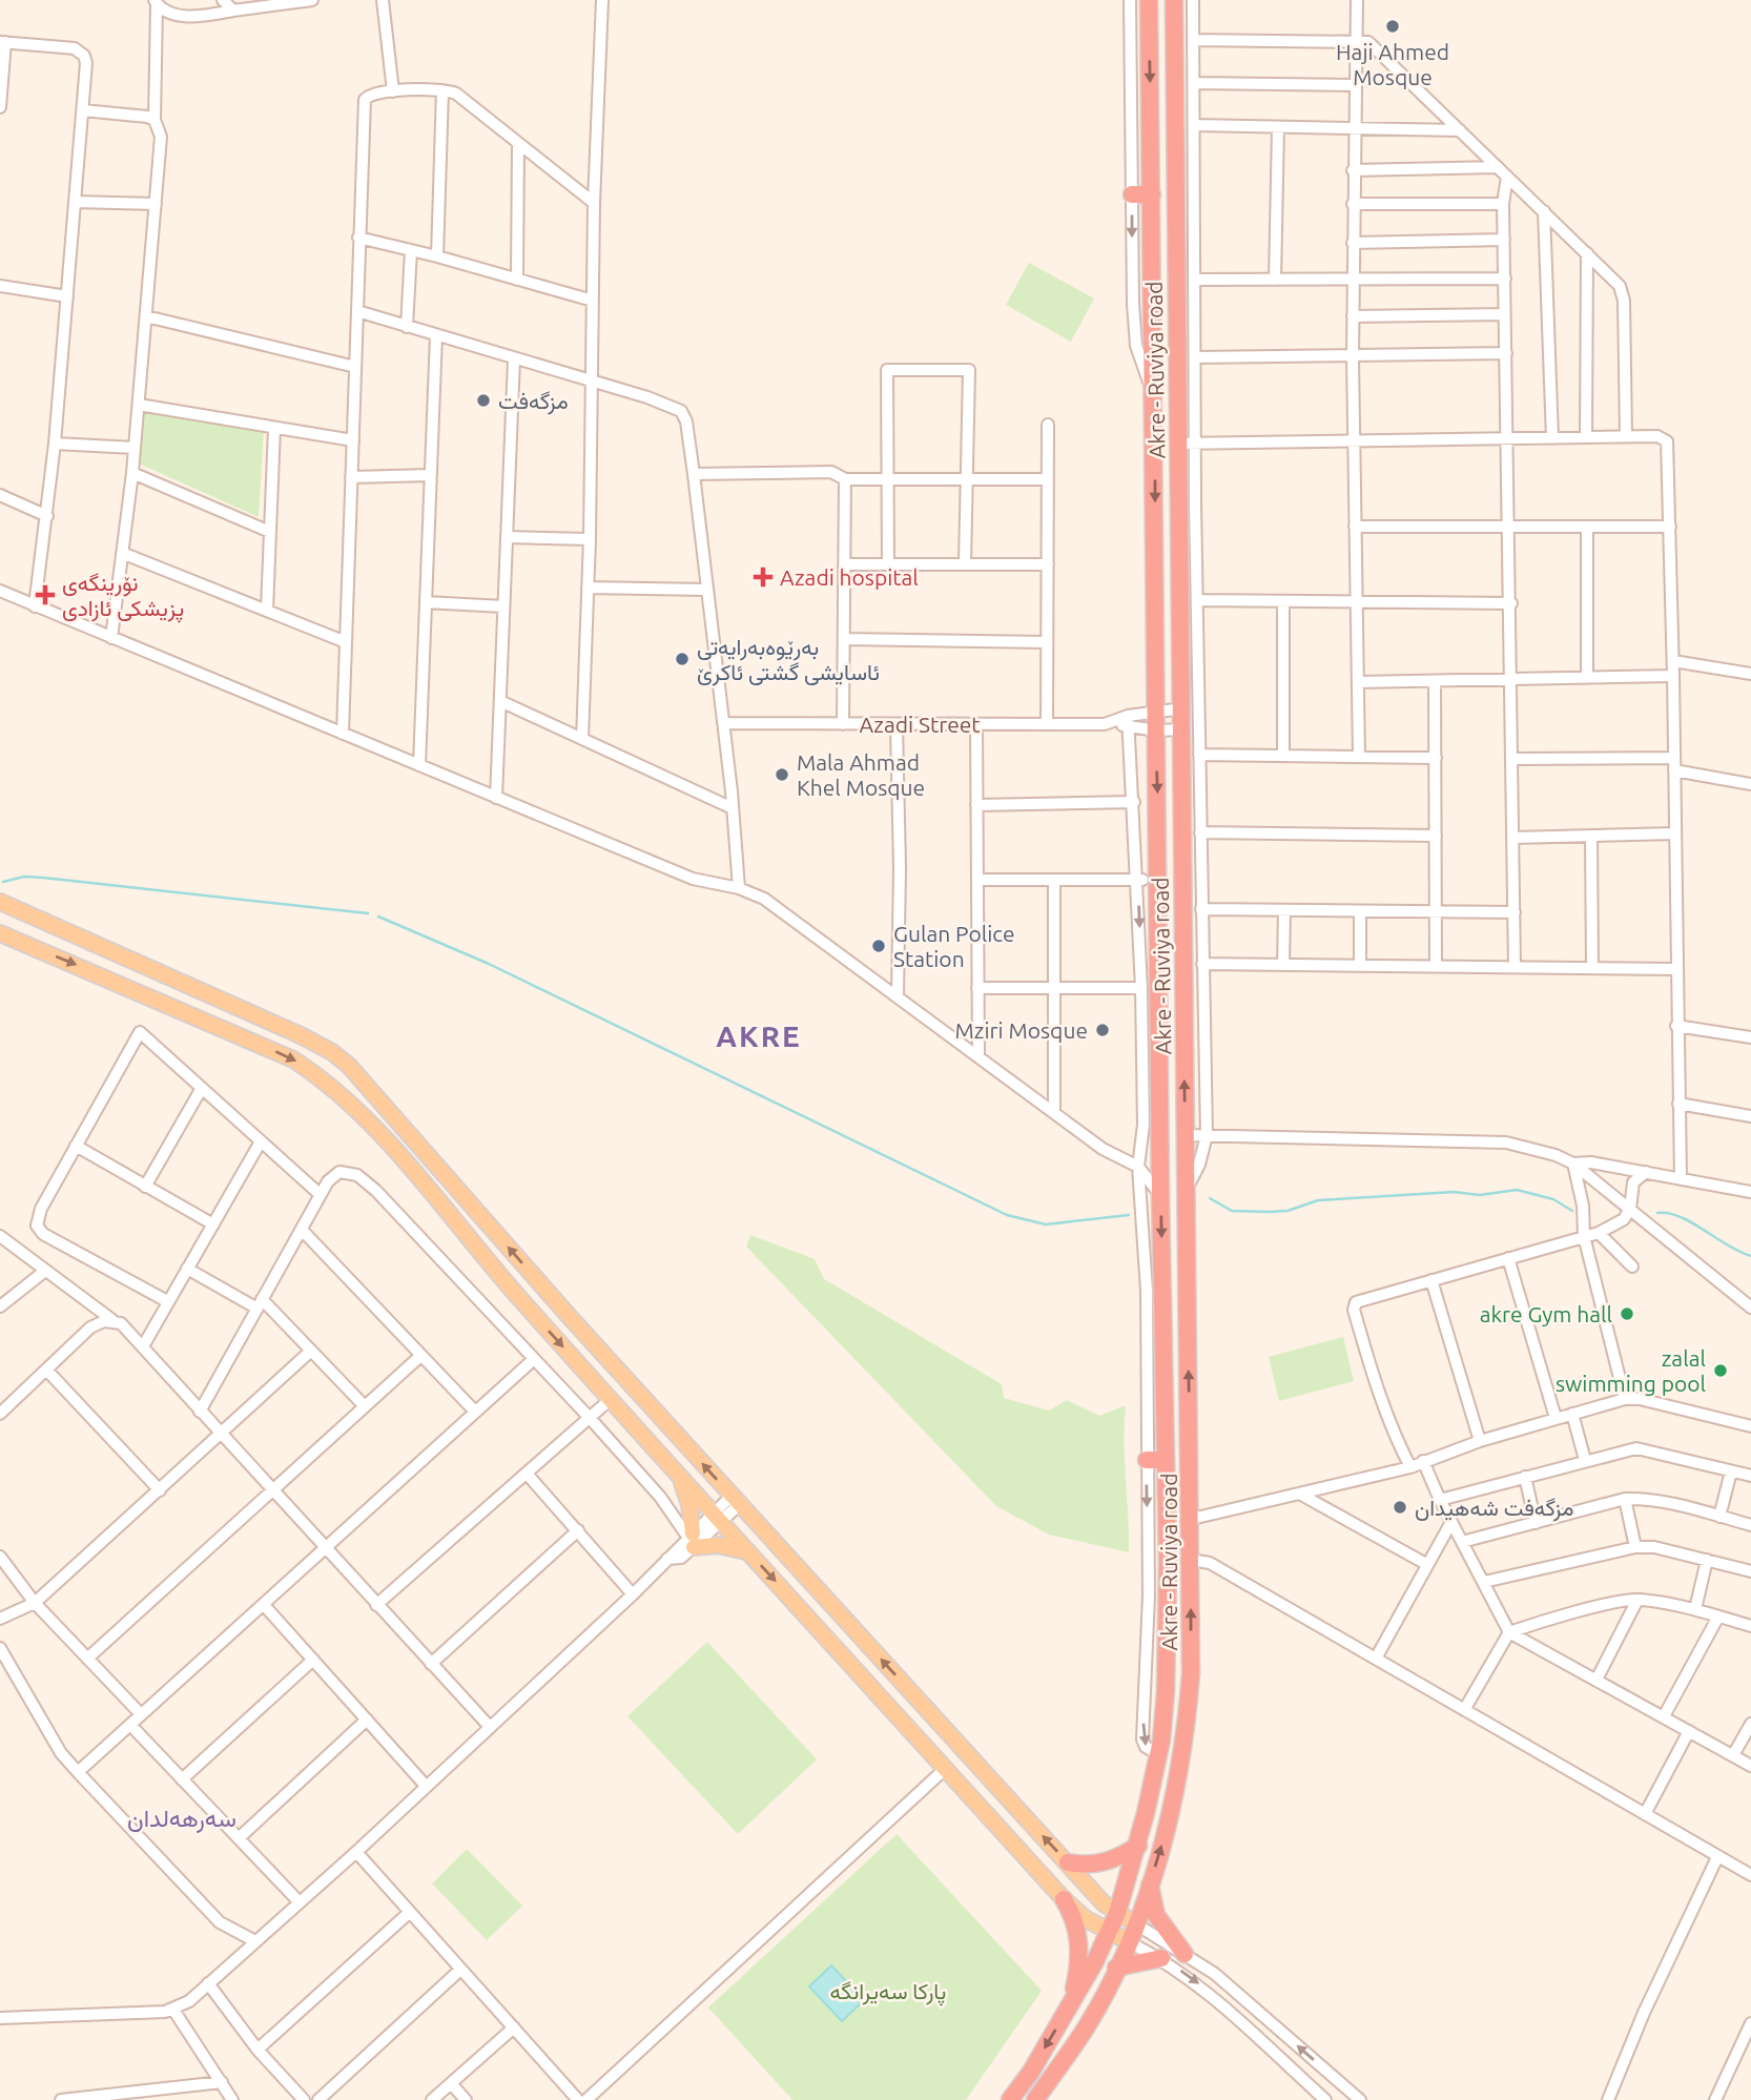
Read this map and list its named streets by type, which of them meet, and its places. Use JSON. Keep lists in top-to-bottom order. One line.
{"streets":{"highway":["Akre - Ruviya road"],"street":["Azadi Street"]},"crossings":[["Akre - Ruviya road","Azadi Street"]],"districts":["AKRE","سەرهەلدان"],"parks":["پارکا سەیرانگه"],"places":{"other":["Haji Ahmed Mosque","مزگەفت","بەرێوەبەرایەتی ئاسایشی گشتی ئاکرێ","Mala Ahmad Khel Mosque","Gulan Police Station","Mziri Mosque","akre Gym hall","zalal swimming pool","مزگەفت شه‌هيدان"],"health":["Azadi hospital","نۆرینگەی پزیشکی ئازادی"]}}
